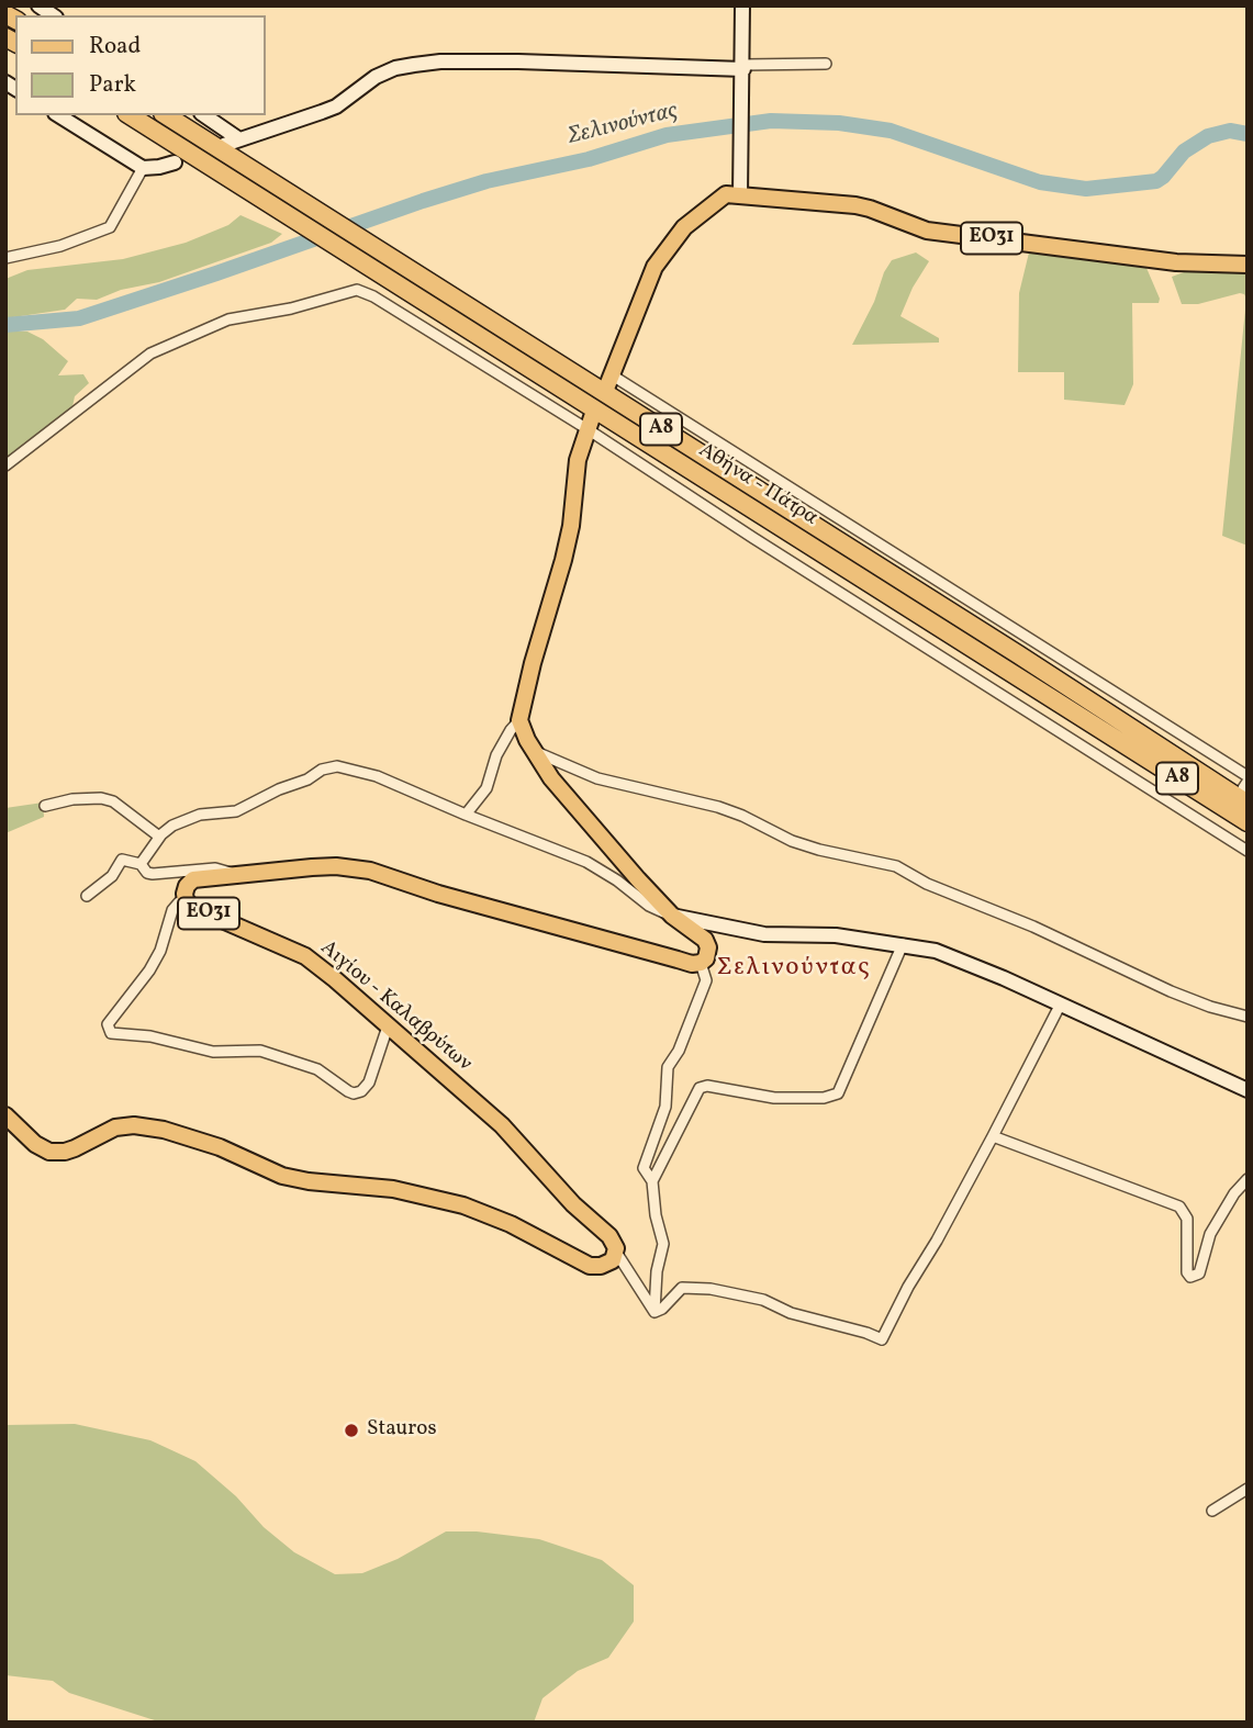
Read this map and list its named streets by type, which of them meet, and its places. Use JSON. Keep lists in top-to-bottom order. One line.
{"streets":{"highway":["Α8","Αθήνα - Πάτρα"],"main road":["ΕΟ31","Αιγίου - Καλαβρύτων"]},"crossings":[["ΕΟ31","Αιγίου - Καλαβρύτων"]],"districts":["Σελινούντας"],"water":["Σελινούντας"],"places":["Stauros"],"legend":["Road","Park"]}
